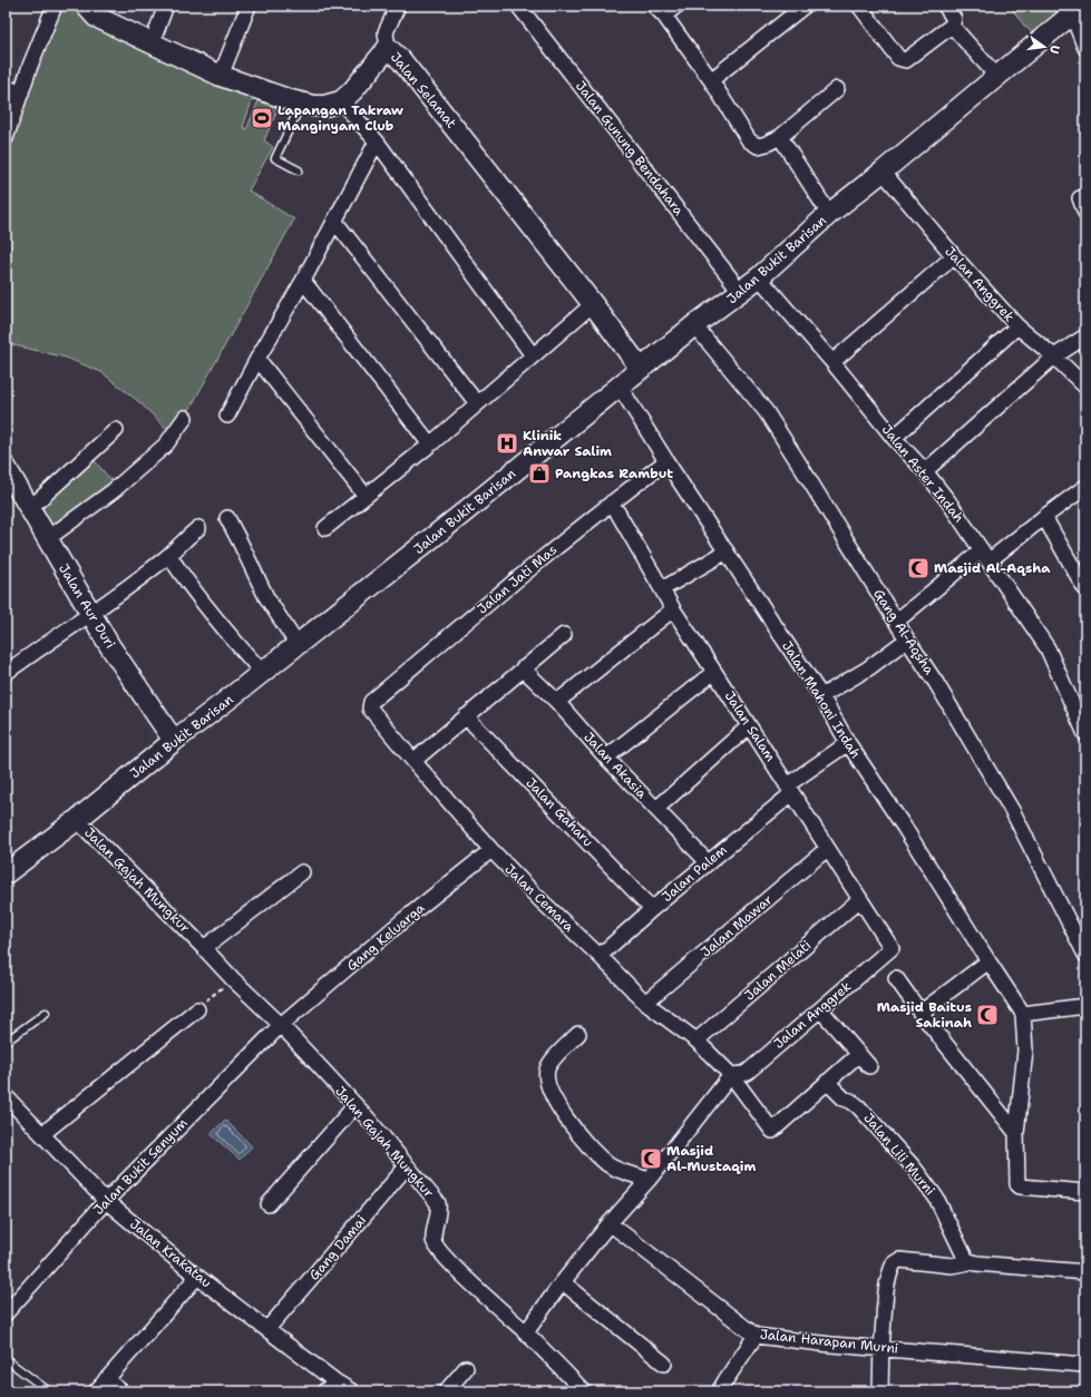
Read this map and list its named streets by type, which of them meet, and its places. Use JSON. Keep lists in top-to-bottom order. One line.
{"streets":{"main road":["Jalan Selamat","Jalan Bukit Barisan","Jalan Aur Duri"],"street":["Jalan Gunung Bendahara","Jalan Anggrek","Jalan Aster Indah","Jalan Jati Mas","Gang Al-Aqsha","Jalan Mahoni Indah","Jalan Salam","Jalan Akasia","Jalan Gaharu","Jalan Palem","Jalan Gajah Mungkur","Jalan Cemara","Jalan Mawar","Gang Keluarga","Jalan Melati","Jalan Lili Murni","Jalan Bukit Senyum","Gang Damai","Jalan Krakatau","Jalan Harapan Murni"]},"crossings":[["Jalan Selamat","Jalan Bukit Barisan"],["Jalan Gunung Bendahara","Jalan Bukit Barisan"],["Jalan Bukit Barisan","Jalan Anggrek"],["Jalan Bukit Barisan","Jalan Aster Indah"],["Jalan Bukit Barisan","Jalan Aur Duri"],["Jalan Bukit Barisan","Gang Al-Aqsha"],["Jalan Bukit Barisan","Jalan Mahoni Indah"],["Jalan Bukit Barisan","Jalan Gajah Mungkur"],["Jalan Anggrek","Jalan Salam"],["Jalan Anggrek","Jalan Cemara"],["Jalan Jati Mas","Jalan Mahoni Indah"],["Jalan Jati Mas","Jalan Salam"],["Jalan Jati Mas","Jalan Cemara"],["Jalan Mahoni Indah","Jalan Palem"],["Jalan Salam","Jalan Palem"],["Jalan Salam","Jalan Mawar"],["Jalan Salam","Jalan Melati"],["Jalan Akasia","Jalan Palem"],["Jalan Gaharu","Jalan Palem"],["Jalan Palem","Jalan Cemara"],["Jalan Gajah Mungkur","Gang Keluarga"],["Jalan Gajah Mungkur","Jalan Bukit Senyum"],["Jalan Gajah Mungkur","Gang Damai"],["Jalan Cemara","Jalan Mawar"],["Jalan Cemara","Gang Keluarga"],["Jalan Cemara","Jalan Melati"],["Jalan Cemara","Jalan Lili Murni"],["Gang Keluarga","Jalan Bukit Senyum"],["Jalan Bukit Senyum","Jalan Krakatau"],["Gang Damai","Jalan Krakatau"]],"places":{"sports":["Lapangan Takraw Manginyam Club"],"hospital":["Klinik Anwar Salim"],"shop":["Pangkas Rambut"],"mosque":["Masjid Al-Aqsha","Masjid Baitus Sakinah","Masjid Al-Mustaqim"]},"north":"right"}
